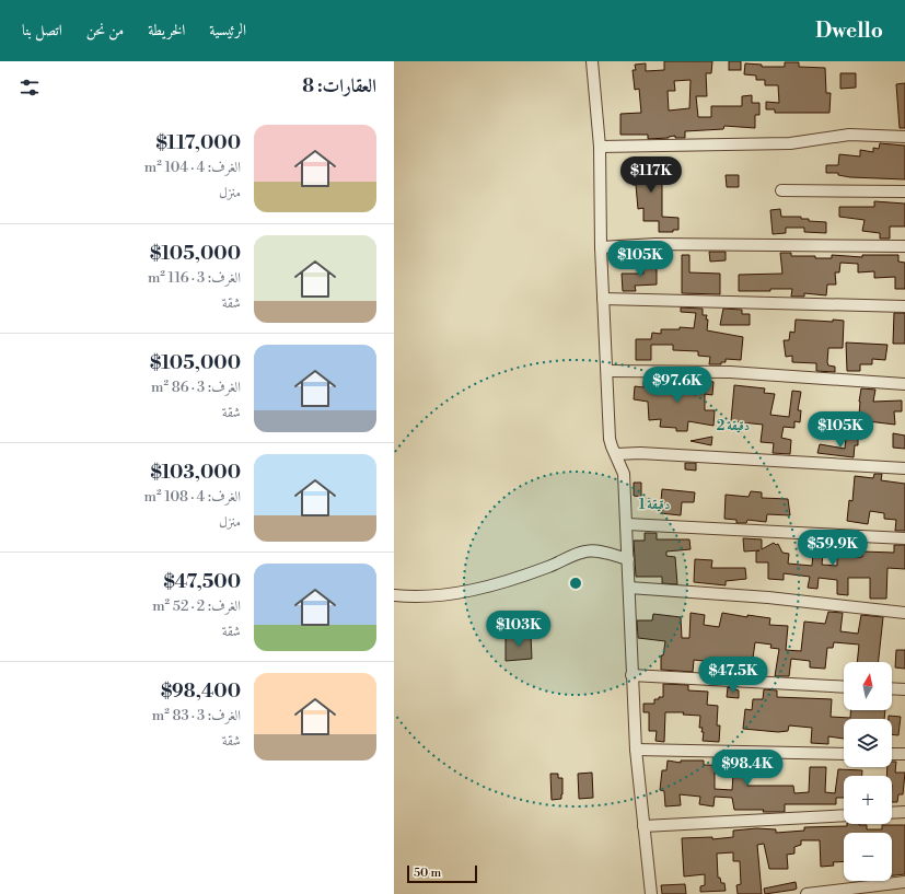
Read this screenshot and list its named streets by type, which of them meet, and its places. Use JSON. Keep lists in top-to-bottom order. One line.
{"scale_bar":"50 m","north":"top","page":{"header":"Dwello","nav":["الرئيسية","الخريطة","من نحن","اتصل بنا"],"heading":"العقارات: 8","list":[{"name":"$117,000","note":"الغرف: 4 · 104 m² · منزل"},{"name":"$105,000","note":"الغرف: 3 · 116 m² · شقة"},{"name":"$105,000","note":"الغرف: 3 · 86 m² · شقة"},{"name":"$103,000","note":"الغرف: 4 · 108 m² · منزل"},{"name":"$47,500","note":"الغرف: 2 · 52 m² · شقة"},{"name":"$98,400","note":"الغرف: 3 · 83 m² · شقة"}],"price":["$117K","$105K","$97.6K","$105K","$59.9K","$103K","$47.5K","$98.4K"],"map_buttons":["+","−"],"scale":"50 m"},"rings":["2 دقيقة","1 دقيقة"]}
